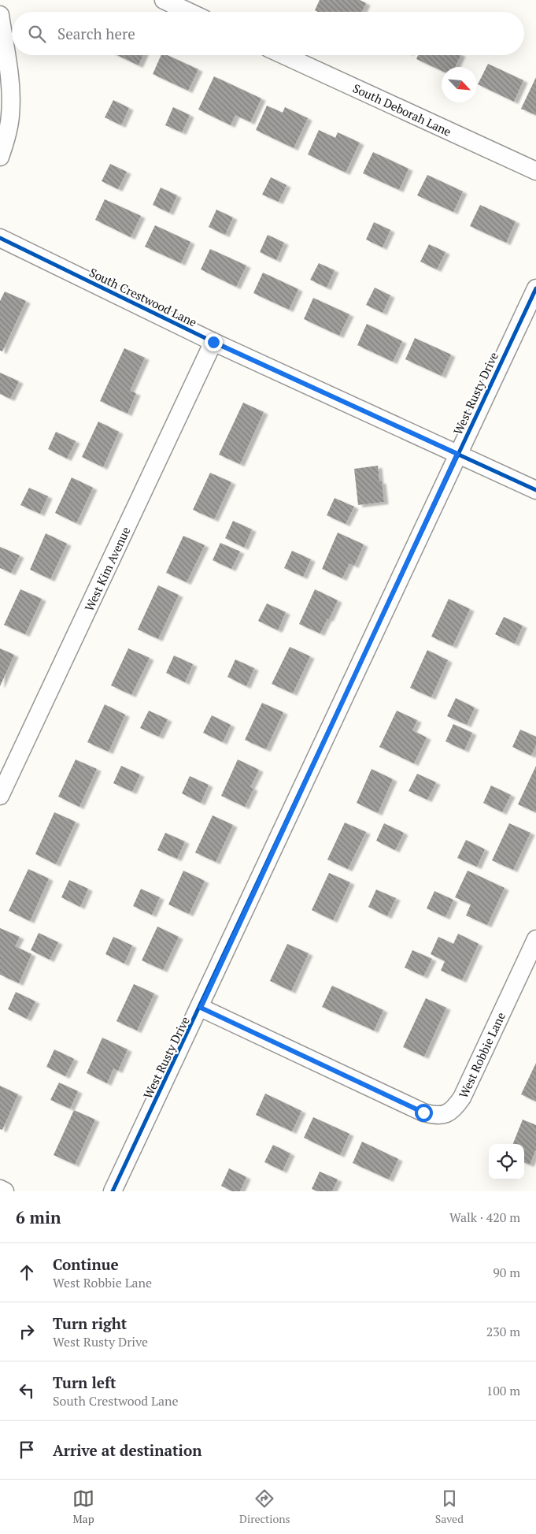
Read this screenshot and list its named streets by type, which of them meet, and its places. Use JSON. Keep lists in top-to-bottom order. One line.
{"streets":{"street":["South Deborah Lane","South Crestwood Lane","West Rusty Drive","West Kim Avenue","West Robbie Lane"]},"crossings":[["South Crestwood Lane","West Rusty Drive"],["South Crestwood Lane","West Kim Avenue"],["West Rusty Drive","West Robbie Lane"]],"north":"bottom right","page":{"search":"Search here","heading":["6 min","Walk · 420 m"],"list":[["Continue","West Robbie Lane","90 m"],["Turn right","West Rusty Drive","230 m"],["Turn left","South Crestwood Lane","100 m"],"Arrive at destination"],"nav":["Map","Directions","Saved"]}}
